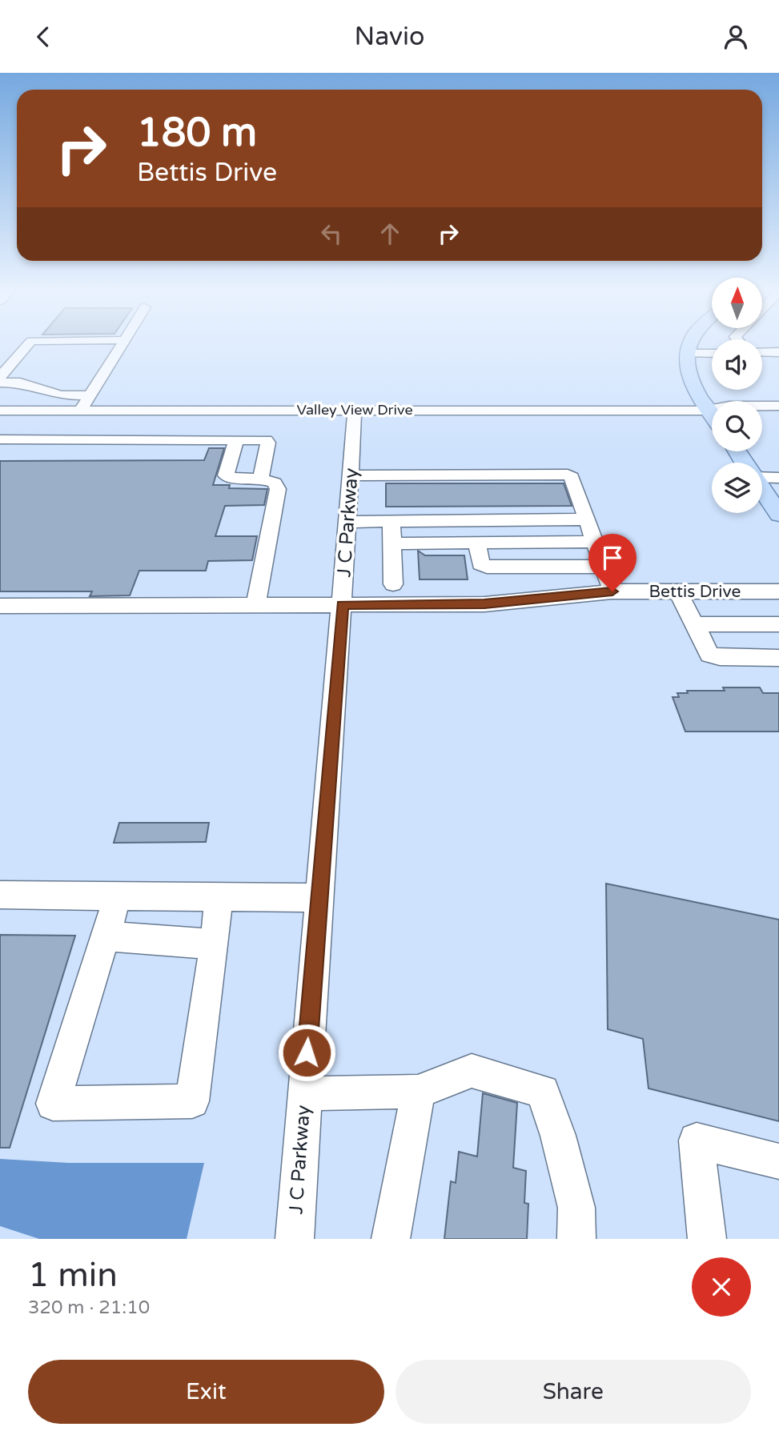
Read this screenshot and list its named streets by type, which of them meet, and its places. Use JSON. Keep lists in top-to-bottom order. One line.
{"streets":{"street":["Valley View Drive","J C Parkway","Bettis Drive"]},"crossings":[["Valley View Drive","J C Parkway"],["J C Parkway","Bettis Drive"]],"north":"top","page":{"header":"Navio","turn":["180 m","Bettis Drive"],"heading":["1 min","320 m · 21:10"],"buttons":["Exit","Share"]}}
